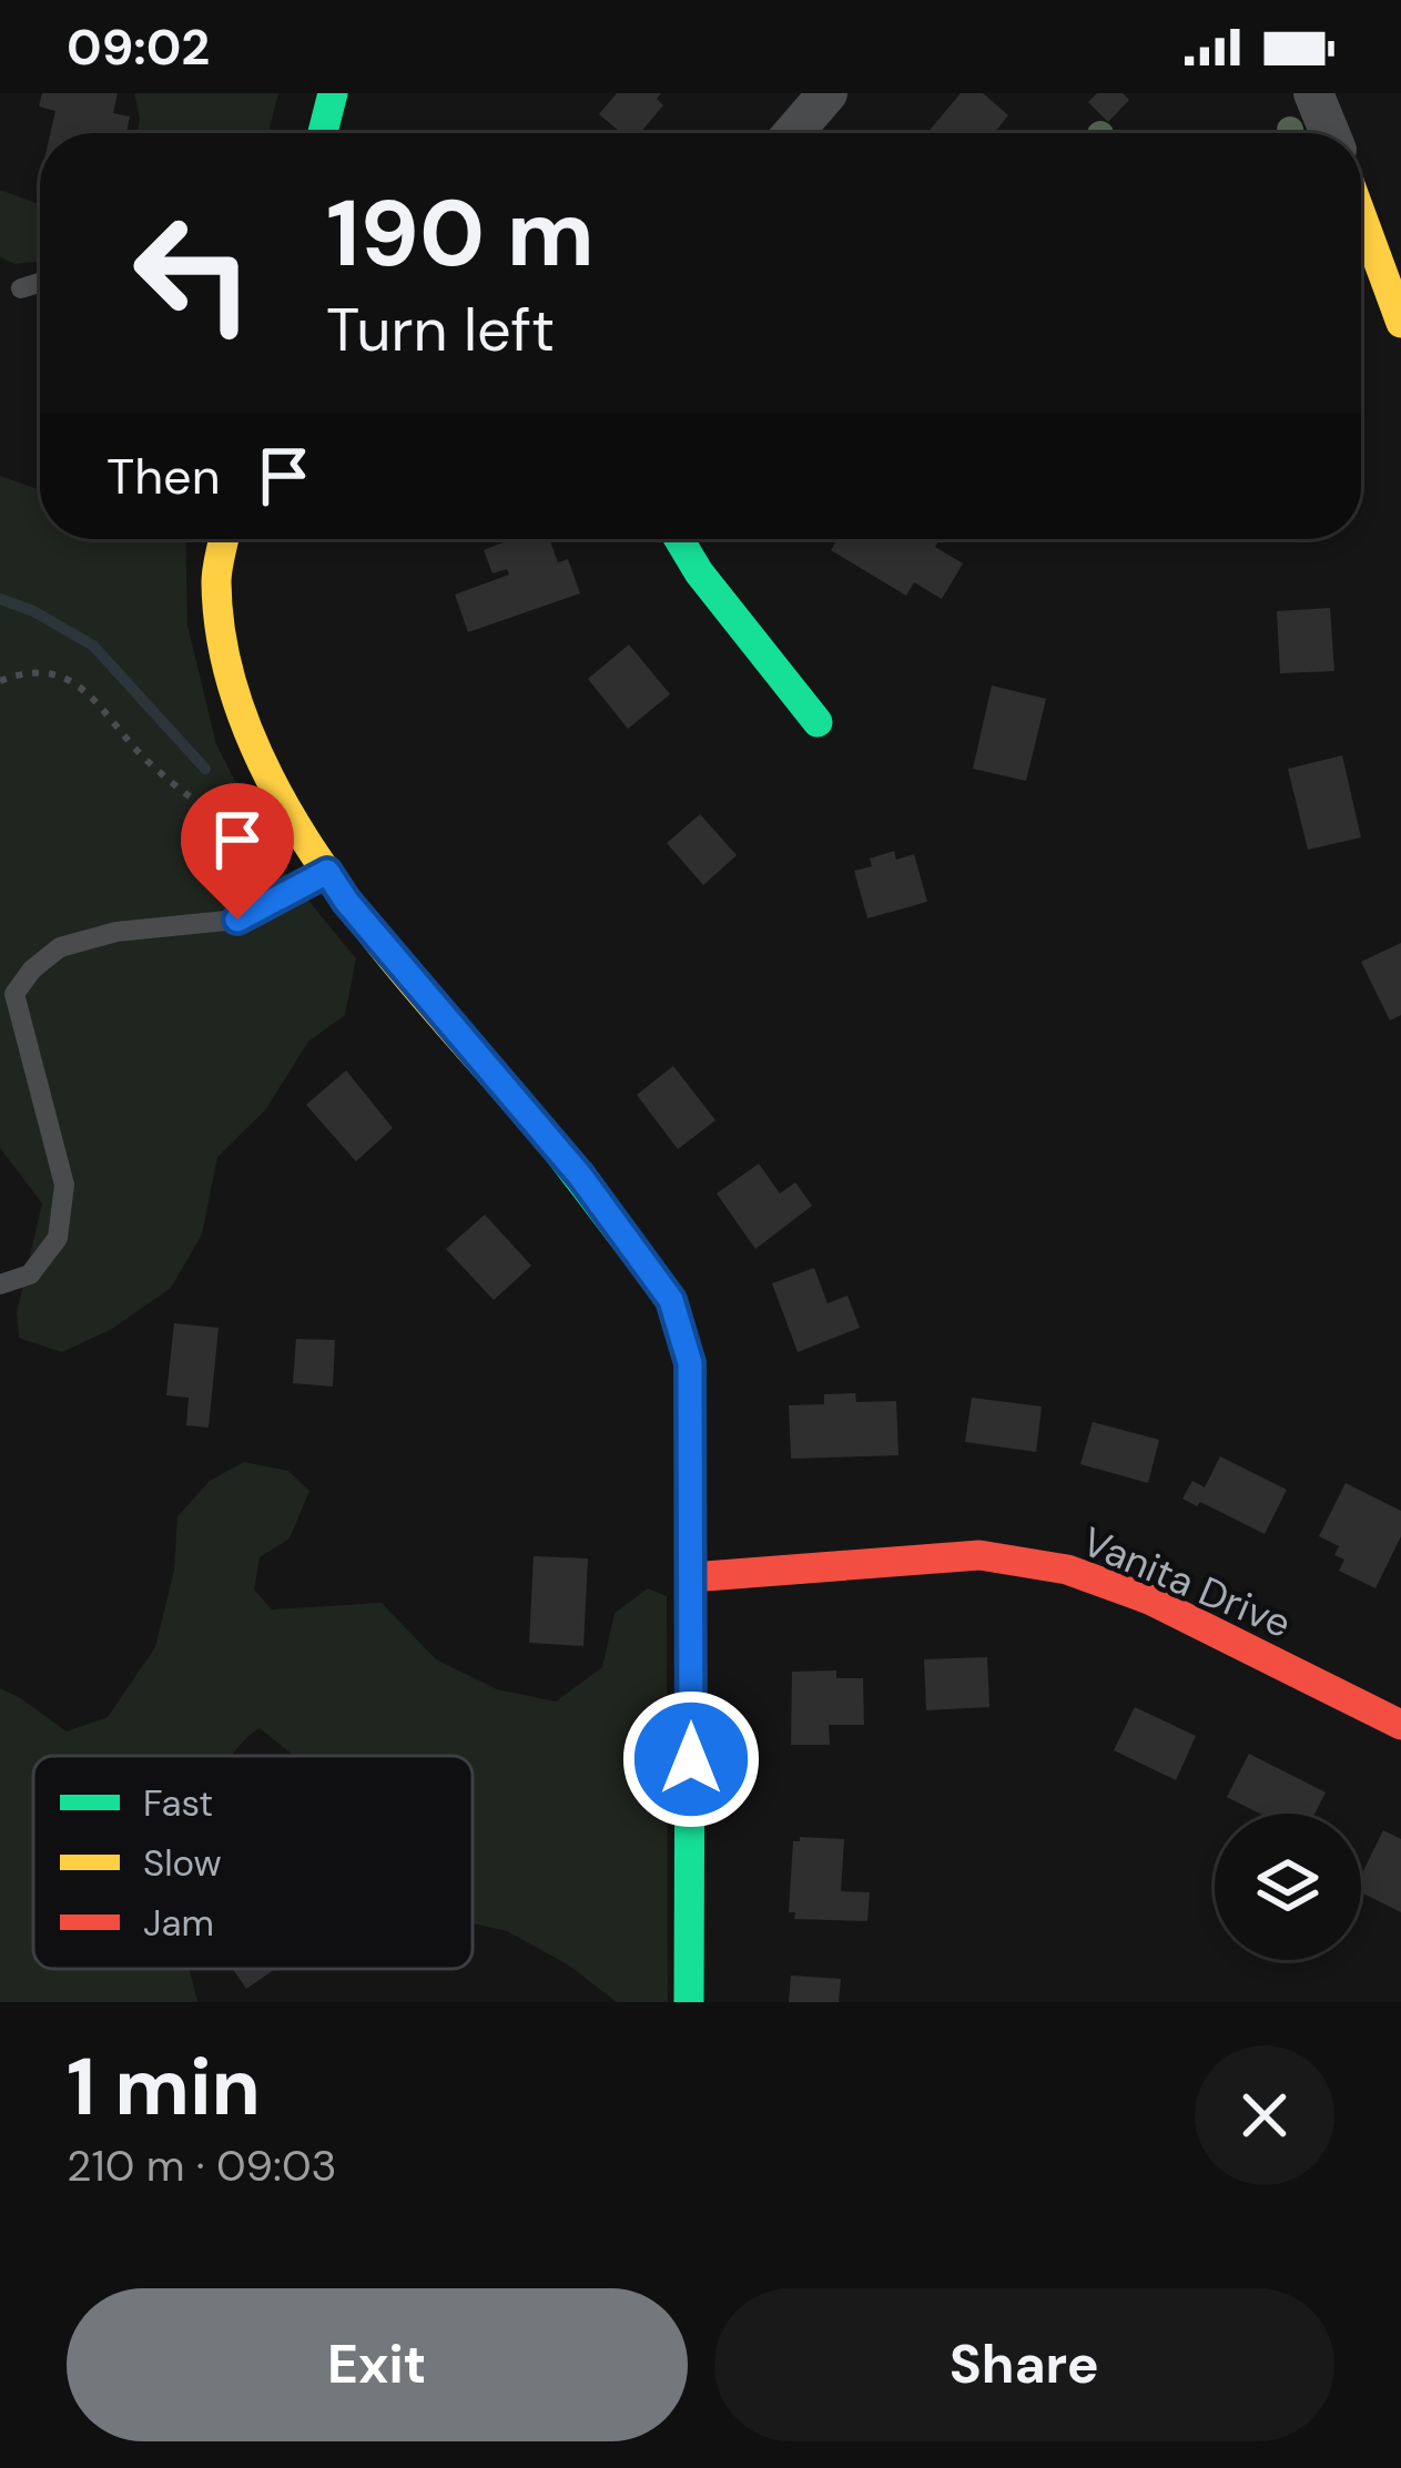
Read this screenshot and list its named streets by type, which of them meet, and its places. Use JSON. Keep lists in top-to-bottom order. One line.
{"streets":{"street":["Vanita Drive"]},"legend":["Fast","Slow","Jam"],"page":{"status":"09:02","turn":["190 m","Turn left"],"then":"Then","heading":["1 min","210 m · 09:03"],"buttons":["Exit","Share"]}}
